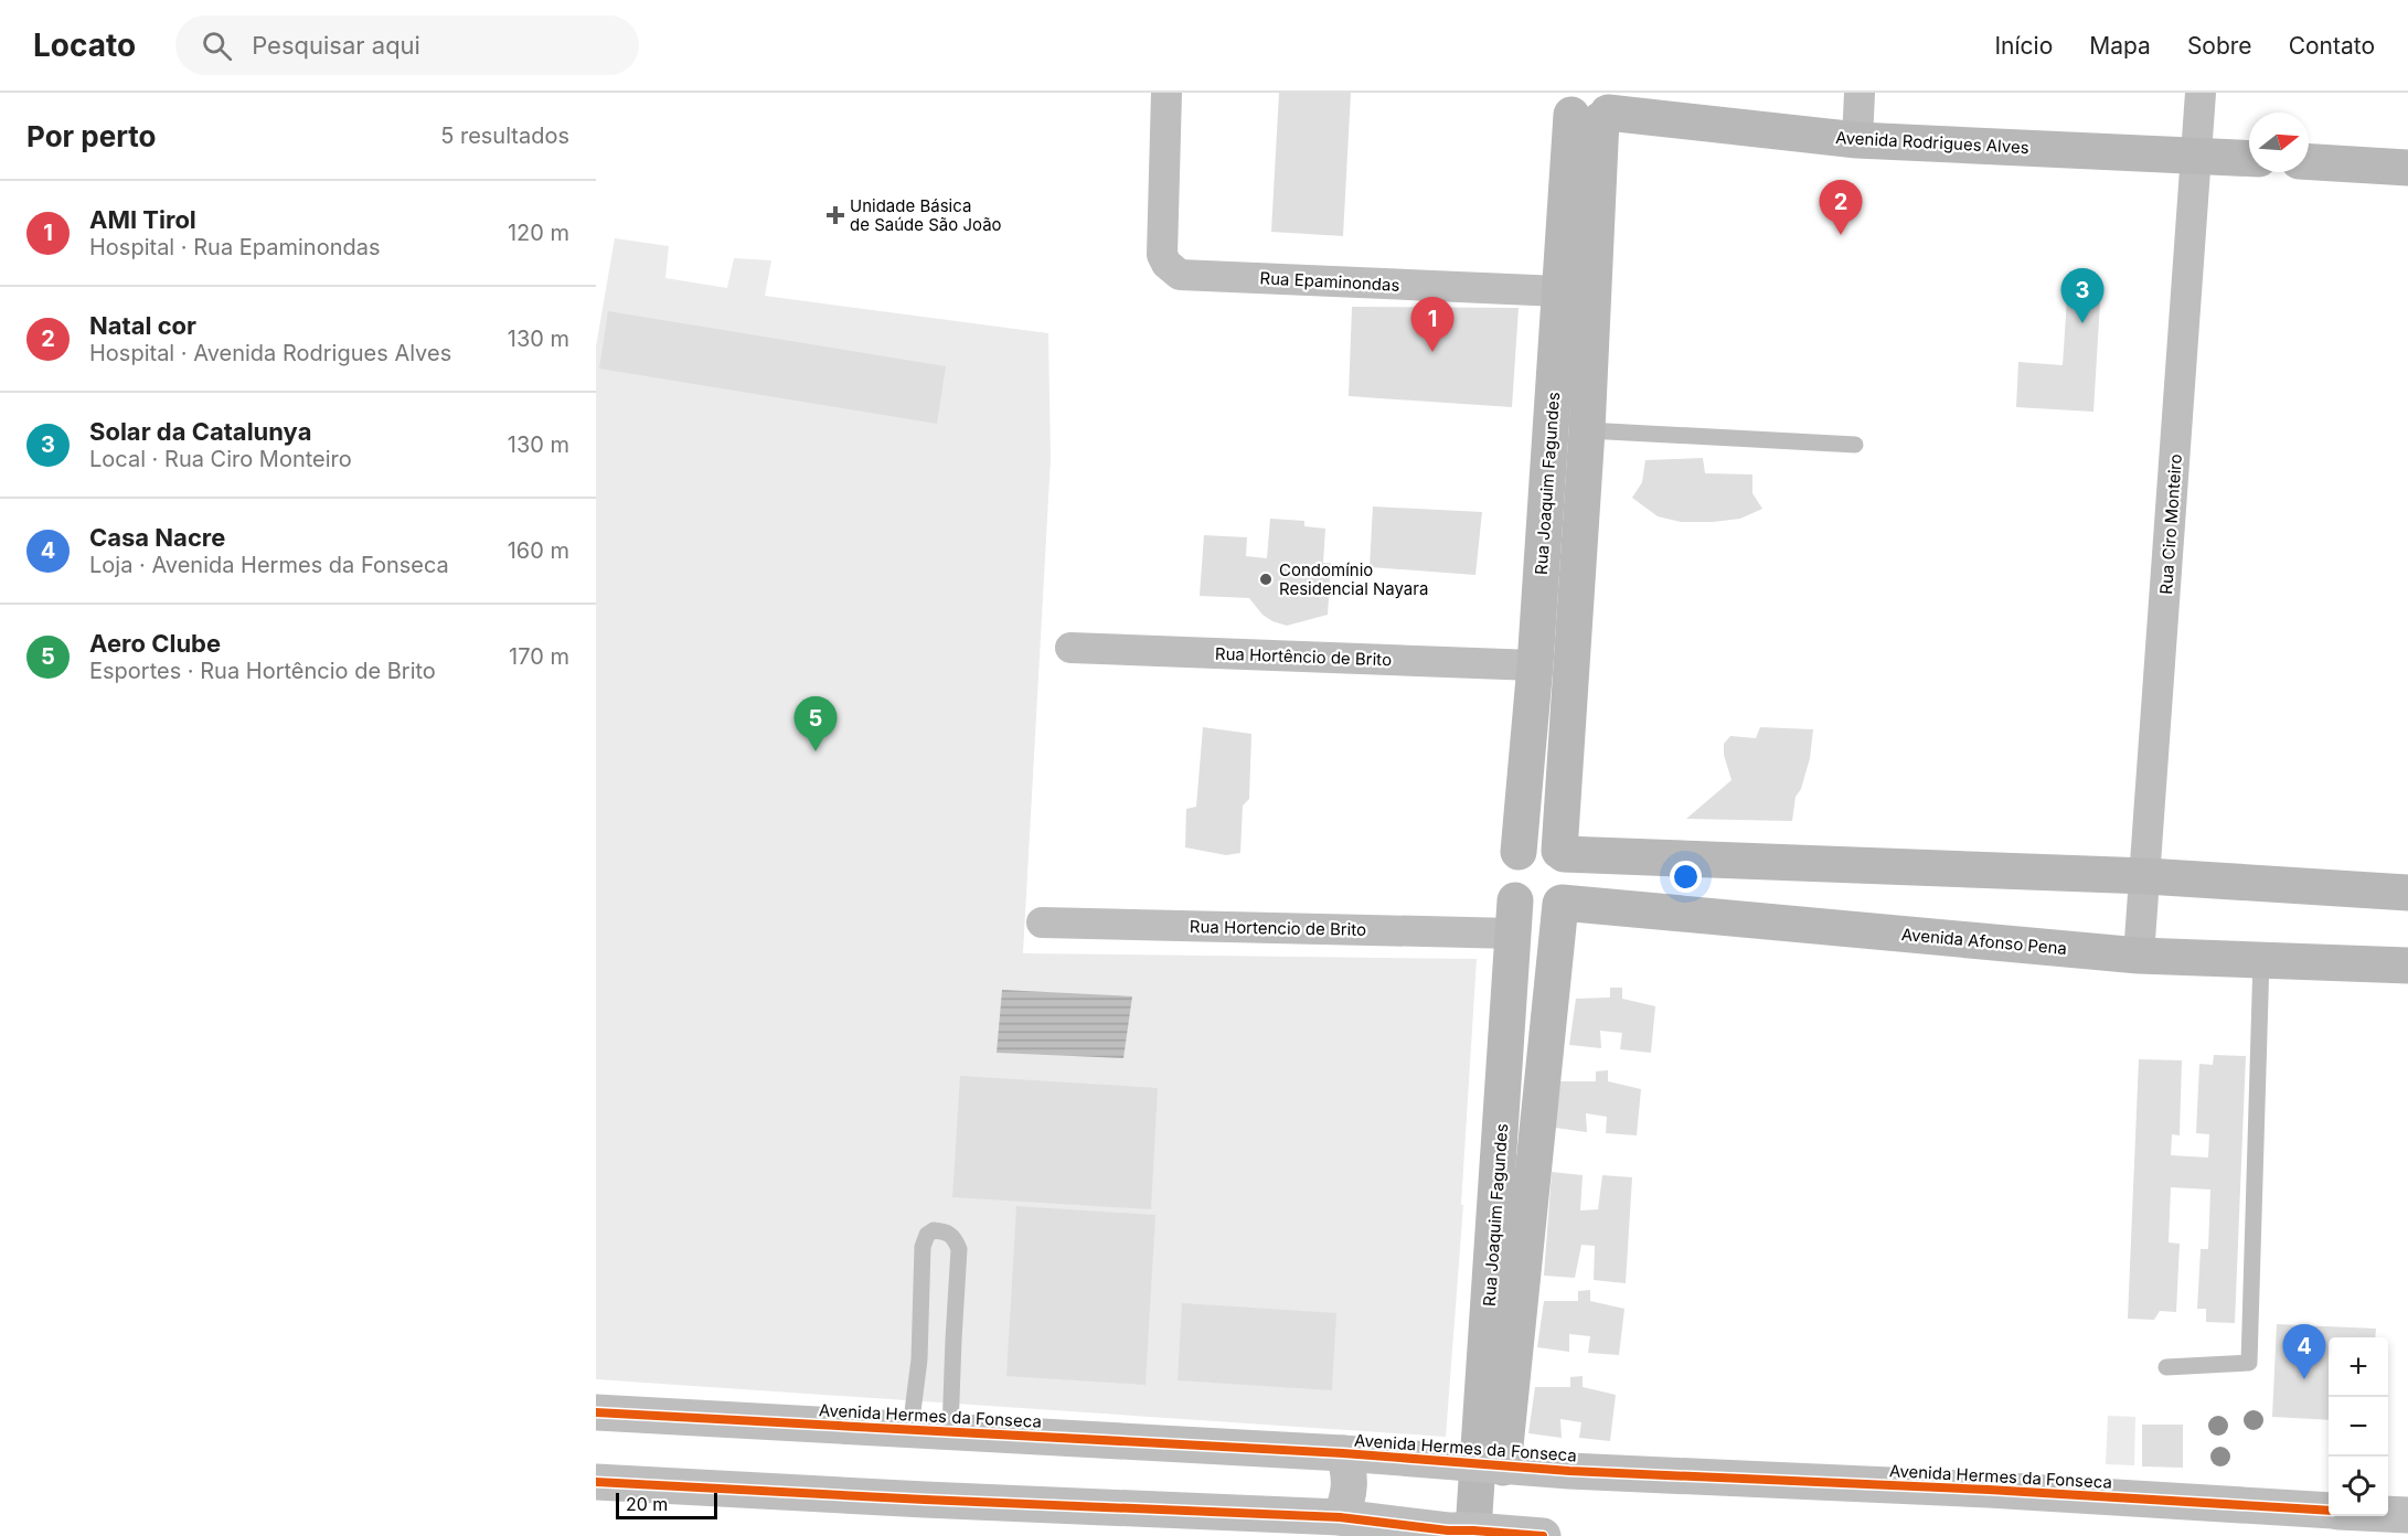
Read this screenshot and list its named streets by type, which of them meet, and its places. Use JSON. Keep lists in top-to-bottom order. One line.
{"streets":{"main road":["Avenida Rodrigues Alves","Rua Joaquim Fagundes","Avenida Afonso Pena","Avenida Hermes da Fonseca"],"street":["Rua Epaminondas","Rua Ciro Monteiro","Rua Hortêncio de Brito","Rua Hortencio de Brito"]},"crossings":[["Avenida Rodrigues Alves","Rua Joaquim Fagundes"],["Avenida Rodrigues Alves","Rua Ciro Monteiro"],["Rua Epaminondas","Rua Joaquim Fagundes"],["Rua Joaquim Fagundes","Rua Hortêncio de Brito"],["Rua Joaquim Fagundes","Rua Hortencio de Brito"],["Rua Joaquim Fagundes","Avenida Afonso Pena"],["Rua Joaquim Fagundes","Avenida Hermes da Fonseca"],["Rua Ciro Monteiro","Avenida Afonso Pena"],["Rua Hortencio de Brito","Avenida Afonso Pena"]],"places":{"health":["Unidade Básica de Saúde São João"],"other":["Condomínio Residencial Nayara"]},"scale_bar":"20 m","north":"right","page":{"header":"Locato","search":"Pesquisar aqui","nav":["Início","Mapa","Sobre","Contato"],"heading":["Por perto","5 resultados"],"list":[{"mark":"1","name":"AMI Tirol","note":"Hospital · Rua Epaminondas","value":"120 m"},{"mark":"2","name":"Natal cor","note":"Hospital · Avenida Rodrigues Alves","value":"130 m"},{"mark":"3","name":"Solar da Catalunya","note":"Local · Rua Ciro Monteiro","value":"130 m"},{"mark":"4","name":"Casa Nacre","note":"Loja · Avenida Hermes da Fonseca","value":"160 m"},{"mark":"5","name":"Aero Clube","note":"Esportes · Rua Hortêncio de Brito","value":"170 m"}],"pins":["2","3","1","5","4"],"map_buttons":["+","−"],"scale":"20 m"}}
